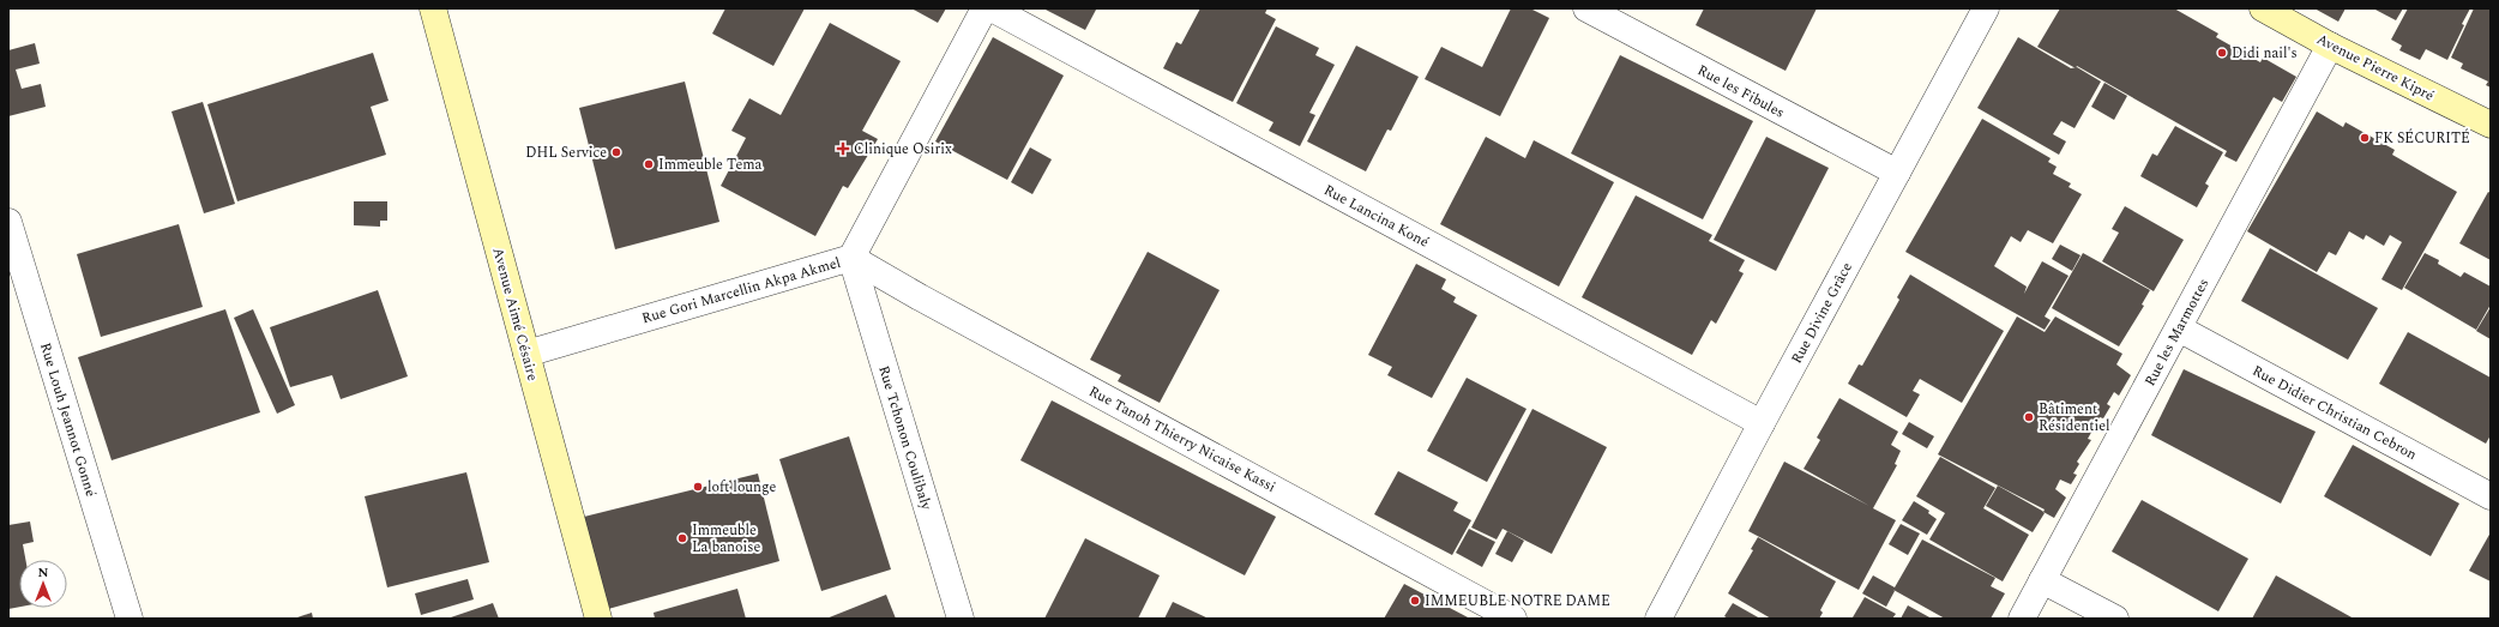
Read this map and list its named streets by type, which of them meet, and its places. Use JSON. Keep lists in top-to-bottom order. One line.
{"streets":{"street":["Avenue Pierre Kipré","Rue les Fibules","Rue Lancina Koné","Rue Gori Marcellin Akpa Akmel","Rue Divine Grâce","Avenue Aimé Césaire","Rue les Marmottes","Rue Didier Christian Cebron","Rue Louh Jeannot Gonné","Rue Tchonon Coulibaly","Rue Tanoh Thierry Nicaise Kassi"]},"crossings":[["Avenue Pierre Kipré","Rue les Marmottes"],["Rue les Fibules","Rue Divine Grâce"],["Rue Lancina Koné","Rue Divine Grâce"],["Rue Gori Marcellin Akpa Akmel","Avenue Aimé Césaire"],["Rue Gori Marcellin Akpa Akmel","Rue Tchonon Coulibaly"],["Rue Gori Marcellin Akpa Akmel","Rue Tanoh Thierry Nicaise Kassi"],["Rue les Marmottes","Rue Didier Christian Cebron"],["Rue Tchonon Coulibaly","Rue Tanoh Thierry Nicaise Kassi"]],"places":{"other":["Didi nail's","FK SÉCURITÉ","DHL Service","Immeuble Tema","Bâtiment Résidentiel","loft lounge","Immeuble La banoise","IMMEUBLE NOTRE DAME"],"health":["Clinique Osirix"]},"north":"top"}
